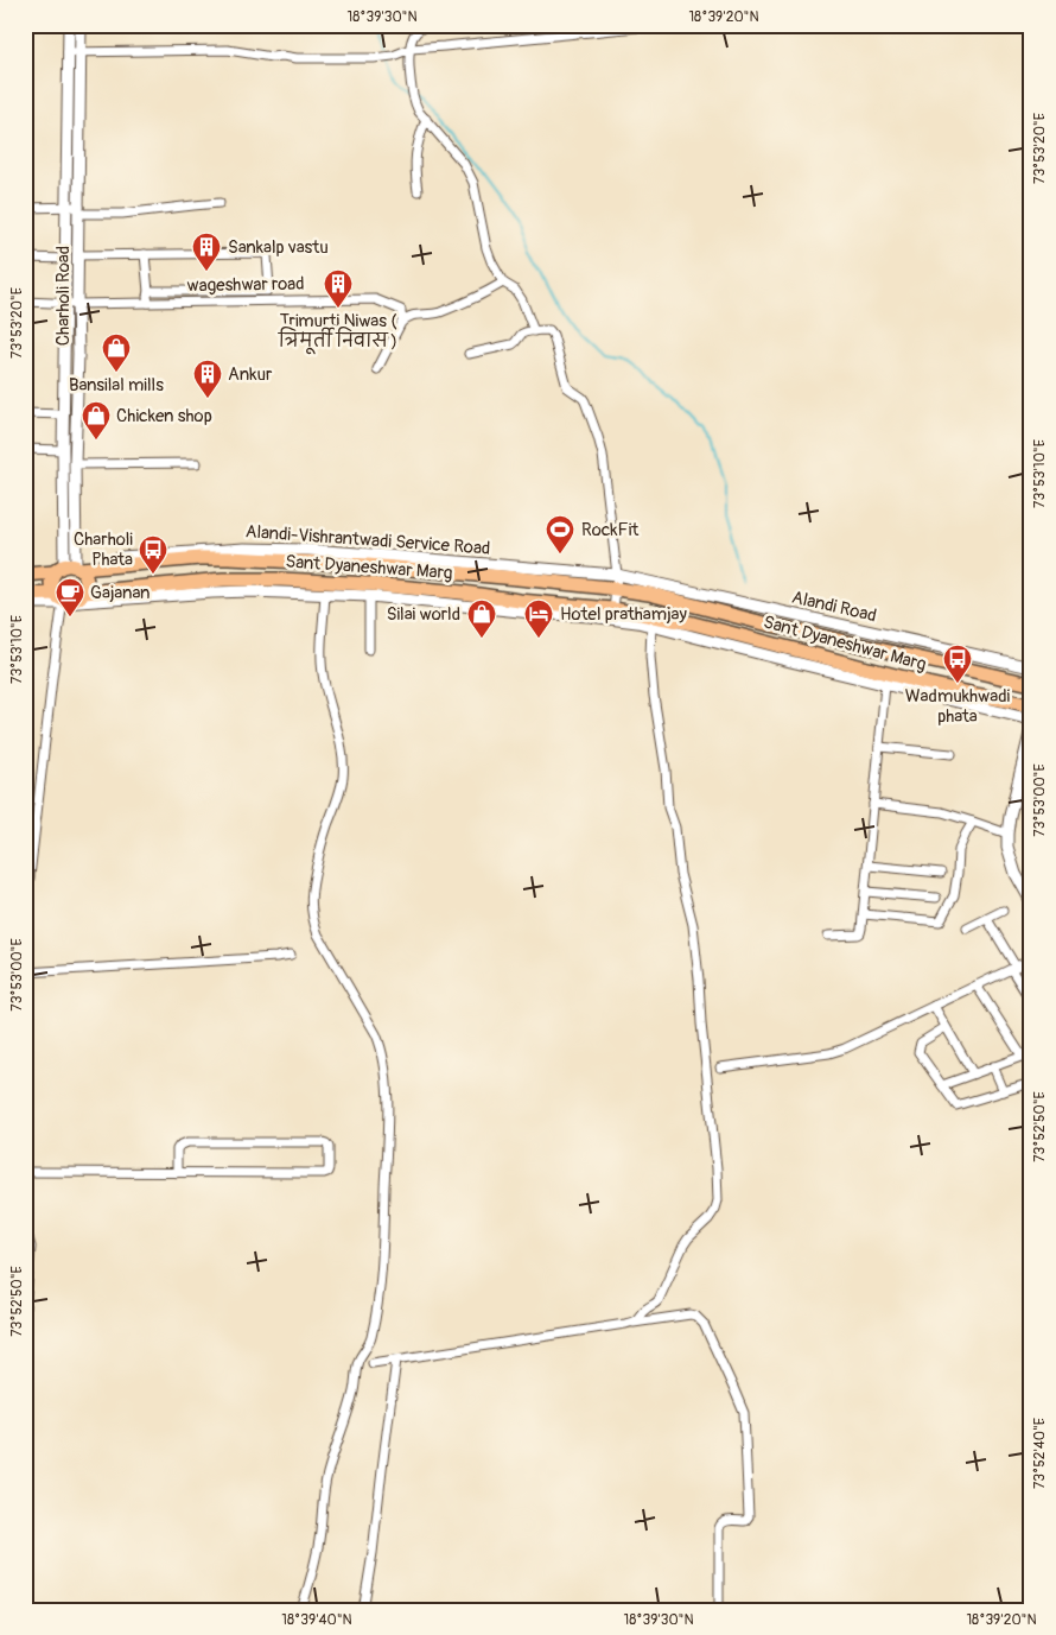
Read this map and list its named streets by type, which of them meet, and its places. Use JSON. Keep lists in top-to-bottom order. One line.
{"streets":{"main road":["Sant Dyaneshwar Marg"],"street":["wageshwar road","Charholi Road","Alandi-Vishrantwadi Service Road","Alandi Road"]},"crossings":[["wageshwar road","Charholi Road"],["Charholi Road","Sant Dyaneshwar Marg"],["Alandi-Vishrantwadi Service Road","Sant Dyaneshwar Marg"],["Alandi-Vishrantwadi Service Road","Alandi Road"]],"places":{"building":["Sankalp vastu","Trimurti Niwas ( त्रिमूर्ती निवास )","Ankur"],"shop":["Bansilal mills","Chicken shop","Silai world"],"sports":["RockFit"],"bus stop":["Charholi Phata","Wadmukhwadi phata"],"cafe":["Gajanan"],"hotel":["Hotel prathamjay"]},"coordinates":["18°39'30\"N","18°39'20\"N","73°53'20\"E","73°53'10\"E","73°53'00\"E","73°52'50\"E","73°52'40\"E","18°39'40\"N"]}
